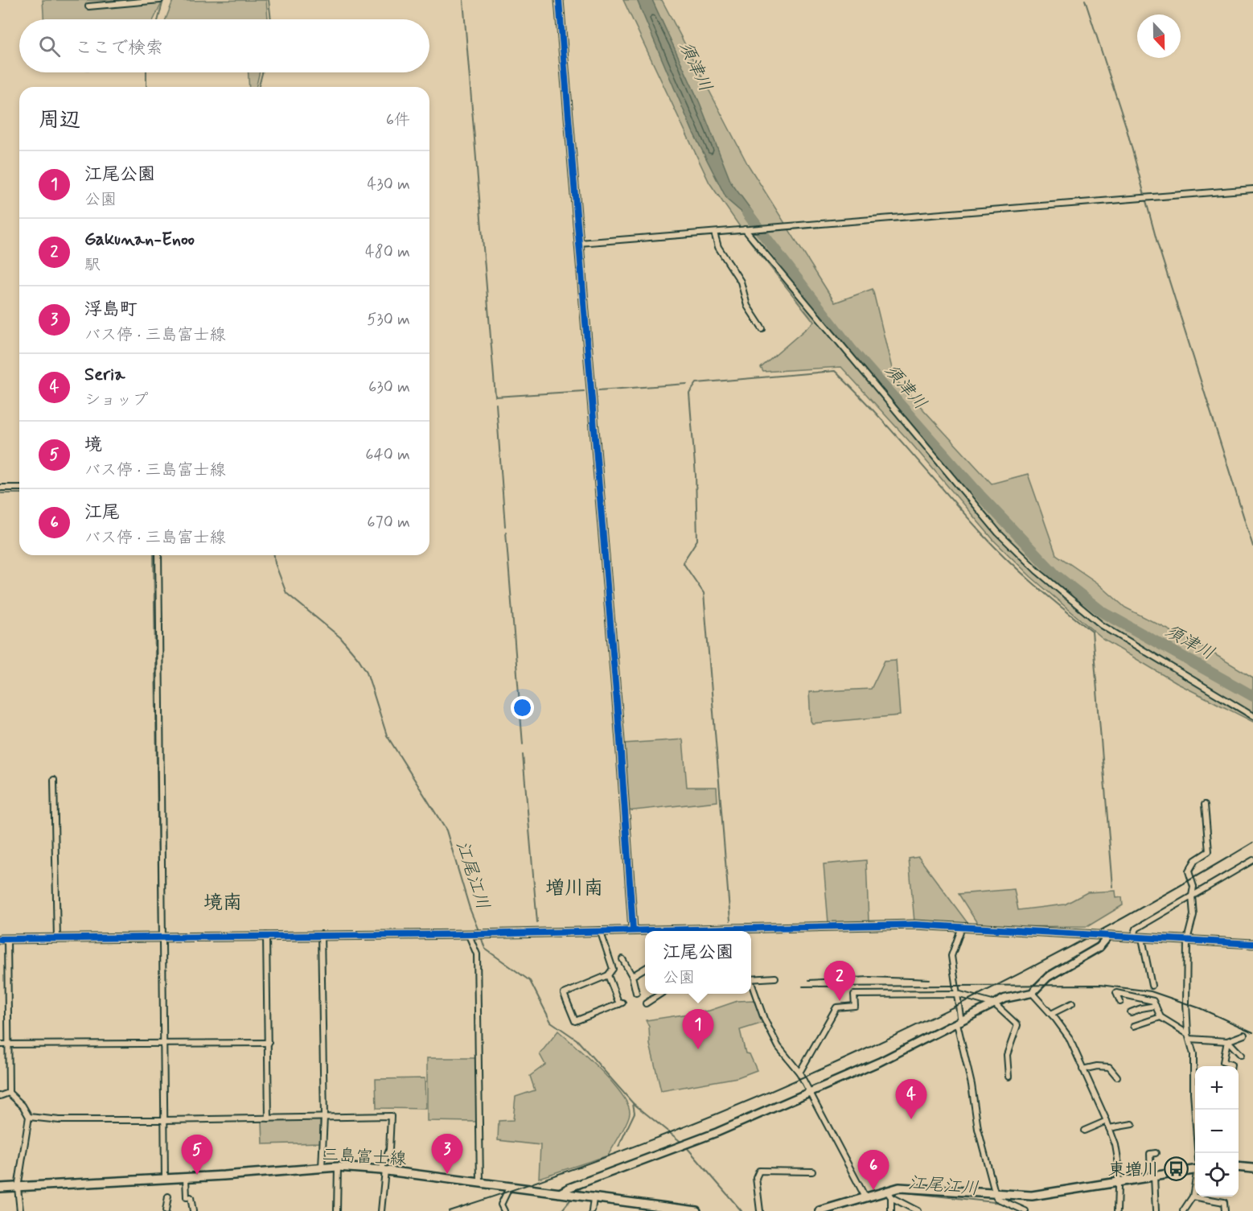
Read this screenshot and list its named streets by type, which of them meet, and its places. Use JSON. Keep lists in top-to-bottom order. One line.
{"streets":{"main road":["三島富士線"]},"districts":["増川南","境南"],"water":["須津川","江尾江川"],"places":{"bus stop":["東増川"]},"north":"bottom","page":{"search":"ここで検索","heading":["周辺","6件"],"list":[{"mark":"1","name":"江尾公園","note":"公園","value":"430 m"},{"mark":"2","name":"Gakunan-Enoo","note":"駅","value":"480 m"},{"mark":"3","name":"浮島町","note":"バス停 · 三島富士線","value":"530 m"},{"mark":"4","name":"Seria","note":"ショップ","value":"630 m"},{"mark":"5","name":"境","note":"バス停 · 三島富士線","value":"640 m"},{"mark":"6","name":"江尾","note":"バス停 · 三島富士線","value":"670 m"}],"popup":["江尾公園","公園"],"pins":["2","1","4","3","5","6"],"map_buttons":["+","−"]}}
